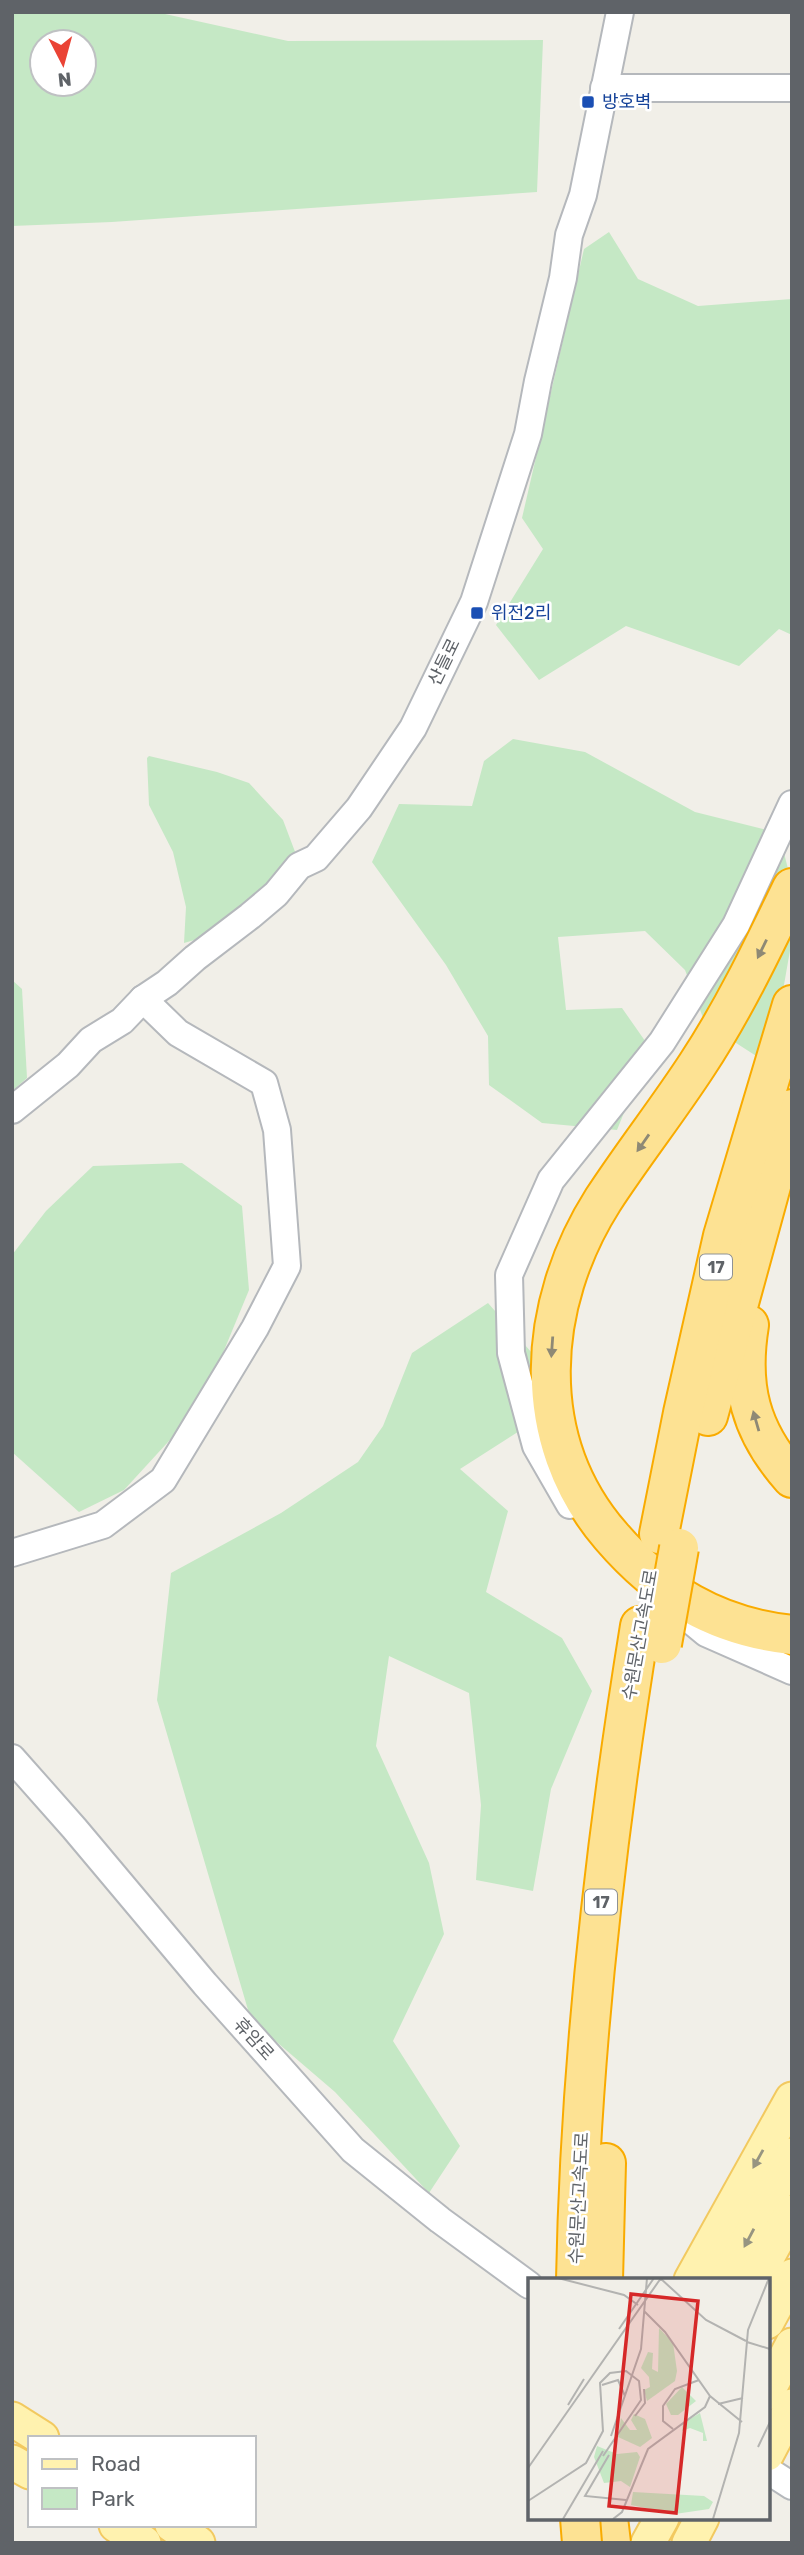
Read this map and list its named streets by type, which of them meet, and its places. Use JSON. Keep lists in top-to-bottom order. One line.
{"streets":{"highway":["17","수원문산고속도로"],"street":["산들로","휴암로"]},"places":{"transit":["방호벽","위전2리"]},"legend":["Road","Park"],"north":"bottom"}
